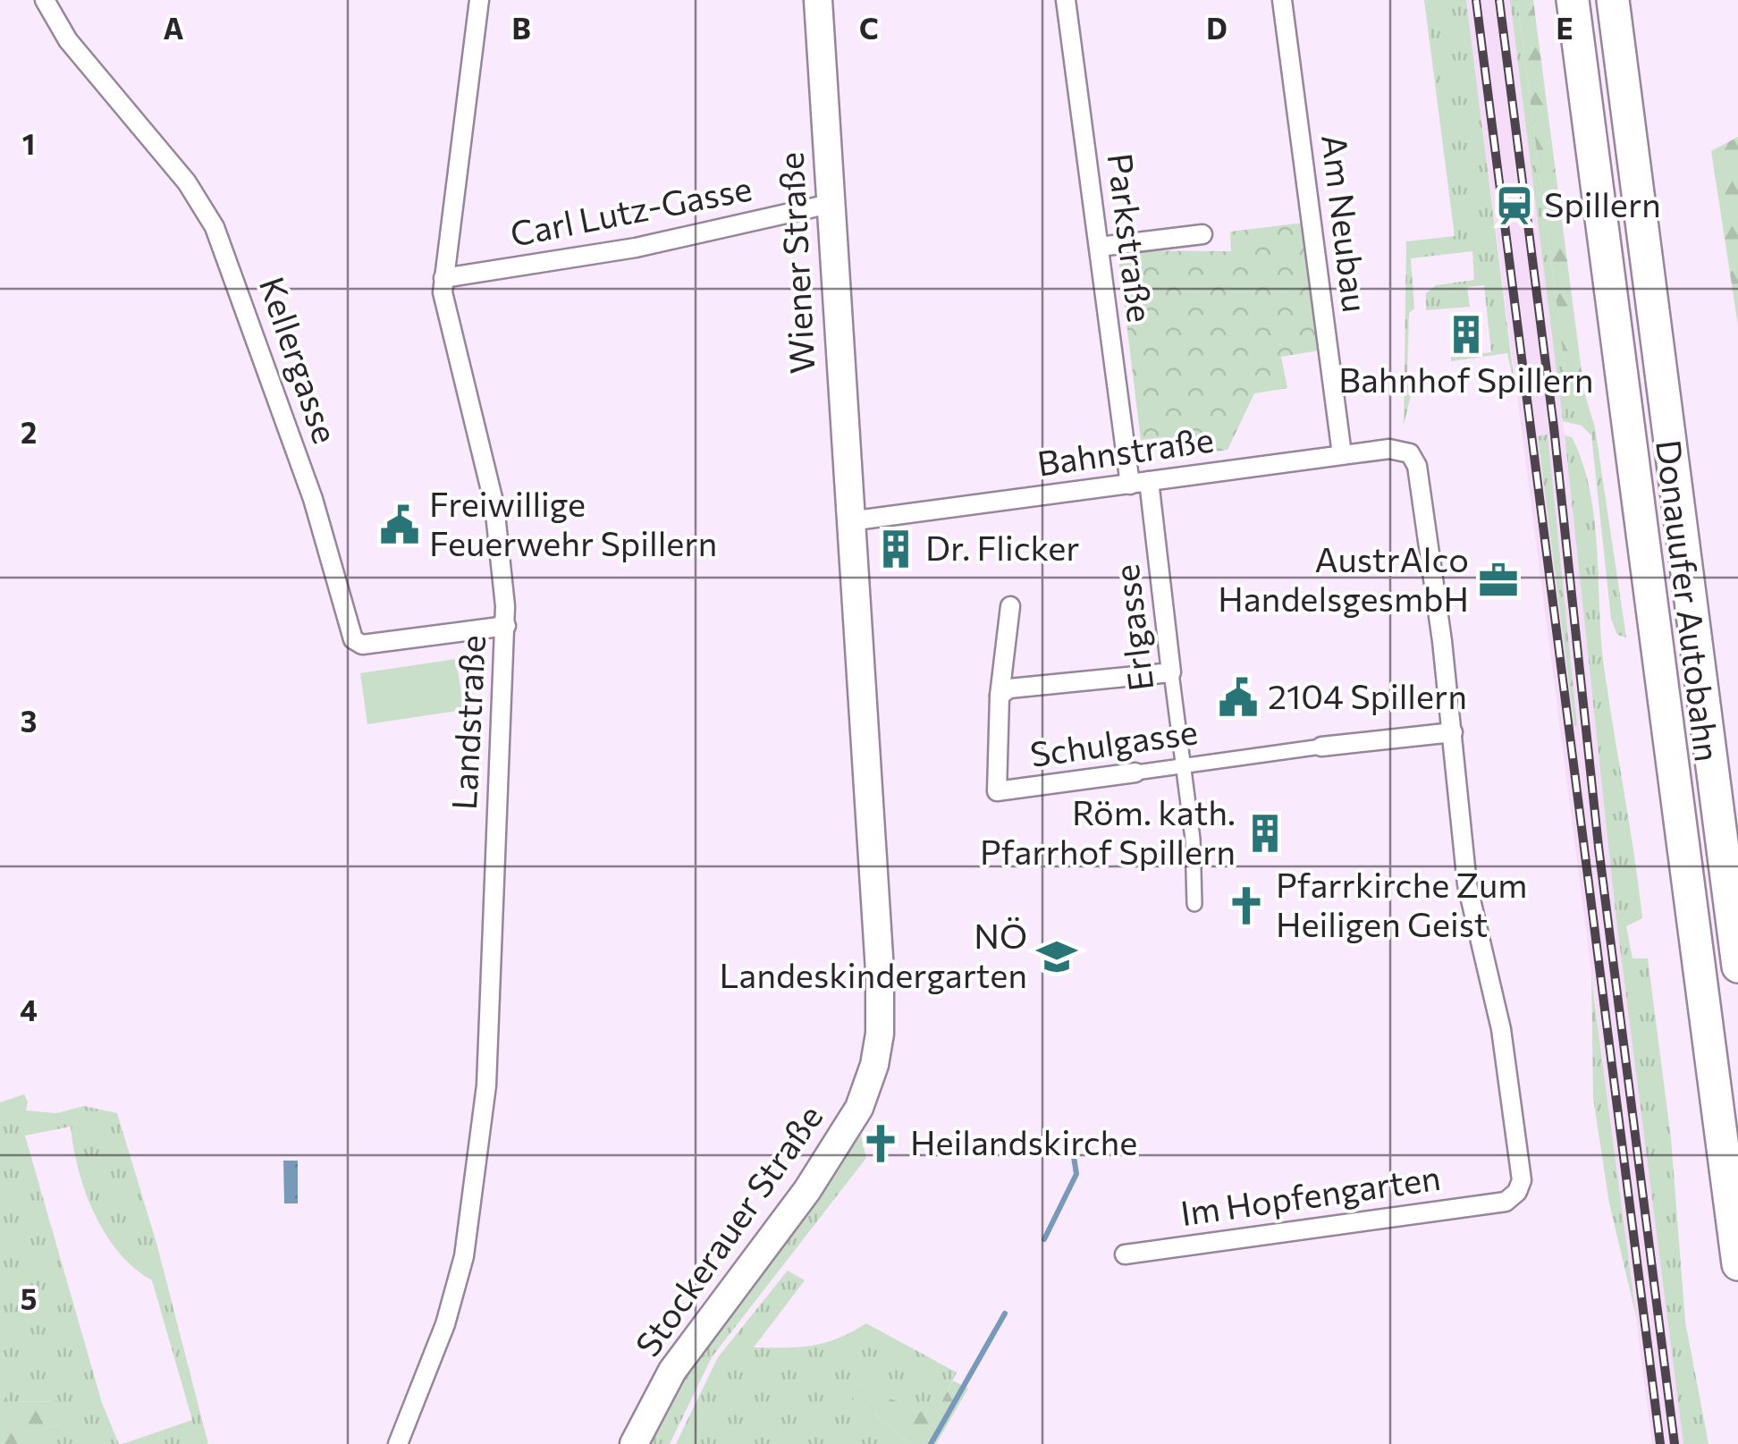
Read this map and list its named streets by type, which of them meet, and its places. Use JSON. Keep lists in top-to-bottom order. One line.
{"streets":{"highway":["Donauufer Autobahn"],"main road":["Wiener Straße","Stockerauer Straße"],"street":["Carl Lutz-Gasse","Am Neubau","Parkstraße","Kellergasse","Bahnstraße","Erlgasse","Landstraße","Schulgasse","Im Hopfengarten"]},"crossings":[["Carl Lutz-Gasse","Wiener Straße"],["Carl Lutz-Gasse","Landstraße"],["Am Neubau","Bahnstraße"],["Parkstraße","Bahnstraße"],["Parkstraße","Erlgasse"],["Wiener Straße","Bahnstraße"],["Wiener Straße","Stockerauer Straße"],["Kellergasse","Landstraße"],["Bahnstraße","Erlgasse"],["Bahnstraße","Schulgasse"],["Bahnstraße","Im Hopfengarten"],["Bahnstraße","Stockerauer Straße"],["Erlgasse","Schulgasse"],["Schulgasse","Im Hopfengarten"]],"places":{"station":["Spillern"],"building":["Bahnhof Spillern","Dr. Flicker","Röm. kath. Pfarrhof Spillern"],"public building":["Freiwillige Feuerwehr Spillern","2104 Spillern"],"office":["AustrAlco HandelsgesmbH"],"church":["Pfarrkirche Zum Heiligen Geist","Heilandskirche"],"school or university":["NÖ Landeskindergarten"]},"grid":{"columns":["A","B","C","D","E"],"rows":["1","2","3","4","5"]}}
